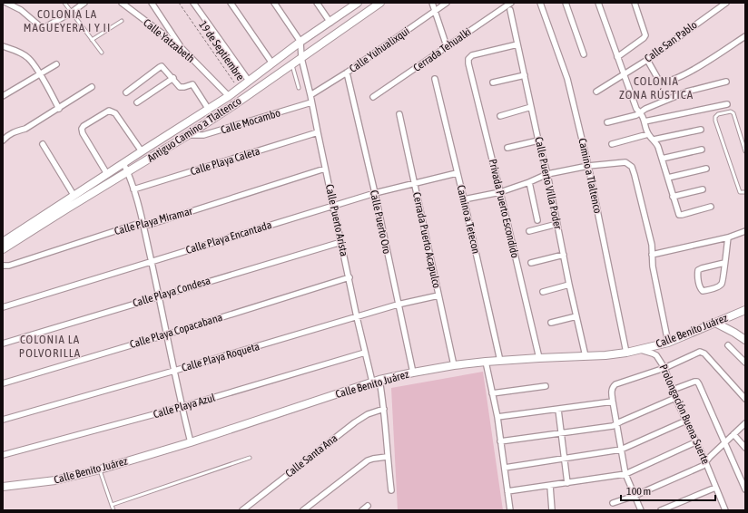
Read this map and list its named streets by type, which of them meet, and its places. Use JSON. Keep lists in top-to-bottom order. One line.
{"streets":{"street":["Calle Yatzabeth","Calle San Pablo","Calle Yuhualixqui","Cerrada Tehualki","Calle Mocambo","Antiguo Camino a Tlaltenco","Calle Playa Caleta","Camino a Tlaltenco","Calle Puerto Villa Poder","Privada Puerto Escondido","Camino a Tetecon","Calle Puerto Arista","Calle Playa Miramar","Calle Puerto Oro","Calle Playa Encantada","Cerrada Puerto Acapulco","Calle Playa Condesa","Calle Playa Copacabana","Calle Benito Juárez","Calle Playa Roqueta","Calle Playa Azul","Prolongación Buena Suerte","Calle Santa Ana"],"path":["19 de Septiembre"]},"crossings":[["Calle Yuhualixqui","Calle Puerto Arista"],["Calle Yuhualixqui","Calle Puerto Oro"],["Calle Mocambo","Antiguo Camino a Tlaltenco"],["Calle Mocambo","Calle Puerto Arista"],["Antiguo Camino a Tlaltenco","Calle Puerto Arista"],["Calle Playa Caleta","Calle Puerto Arista"],["Camino a Tlaltenco","Calle Benito Juárez"],["Calle Puerto Villa Poder","Privada Puerto Escondido"],["Calle Puerto Villa Poder","Calle Benito Juárez"],["Privada Puerto Escondido","Calle Benito Juárez"],["Camino a Tetecon","Calle Playa Encantada"],["Camino a Tetecon","Calle Benito Juárez"],["Calle Puerto Arista","Calle Playa Miramar"],["Calle Puerto Arista","Calle Playa Encantada"],["Calle Puerto Arista","Calle Playa Condesa"],["Calle Puerto Arista","Calle Playa Copacabana"],["Calle Puerto Arista","Calle Benito Juárez"],["Calle Puerto Arista","Calle Playa Roqueta"],["Calle Puerto Arista","Calle Playa Azul"],["Calle Puerto Arista","Calle Santa Ana"],["Calle Puerto Oro","Calle Playa Encantada"],["Calle Puerto Oro","Calle Benito Juárez"],["Calle Puerto Oro","Calle Playa Roqueta"],["Calle Playa Encantada","Cerrada Puerto Acapulco"],["Cerrada Puerto Acapulco","Calle Benito Juárez"],["Cerrada Puerto Acapulco","Calle Playa Roqueta"],["Calle Benito Juárez","Prolongación Buena Suerte"]],"districts":["COLONIA LA MAGUEYERA I Y II","COLONIA ZONA RÚSTICA","COLONIA LA POLVORILLA"],"scale_bar":"100 m"}
